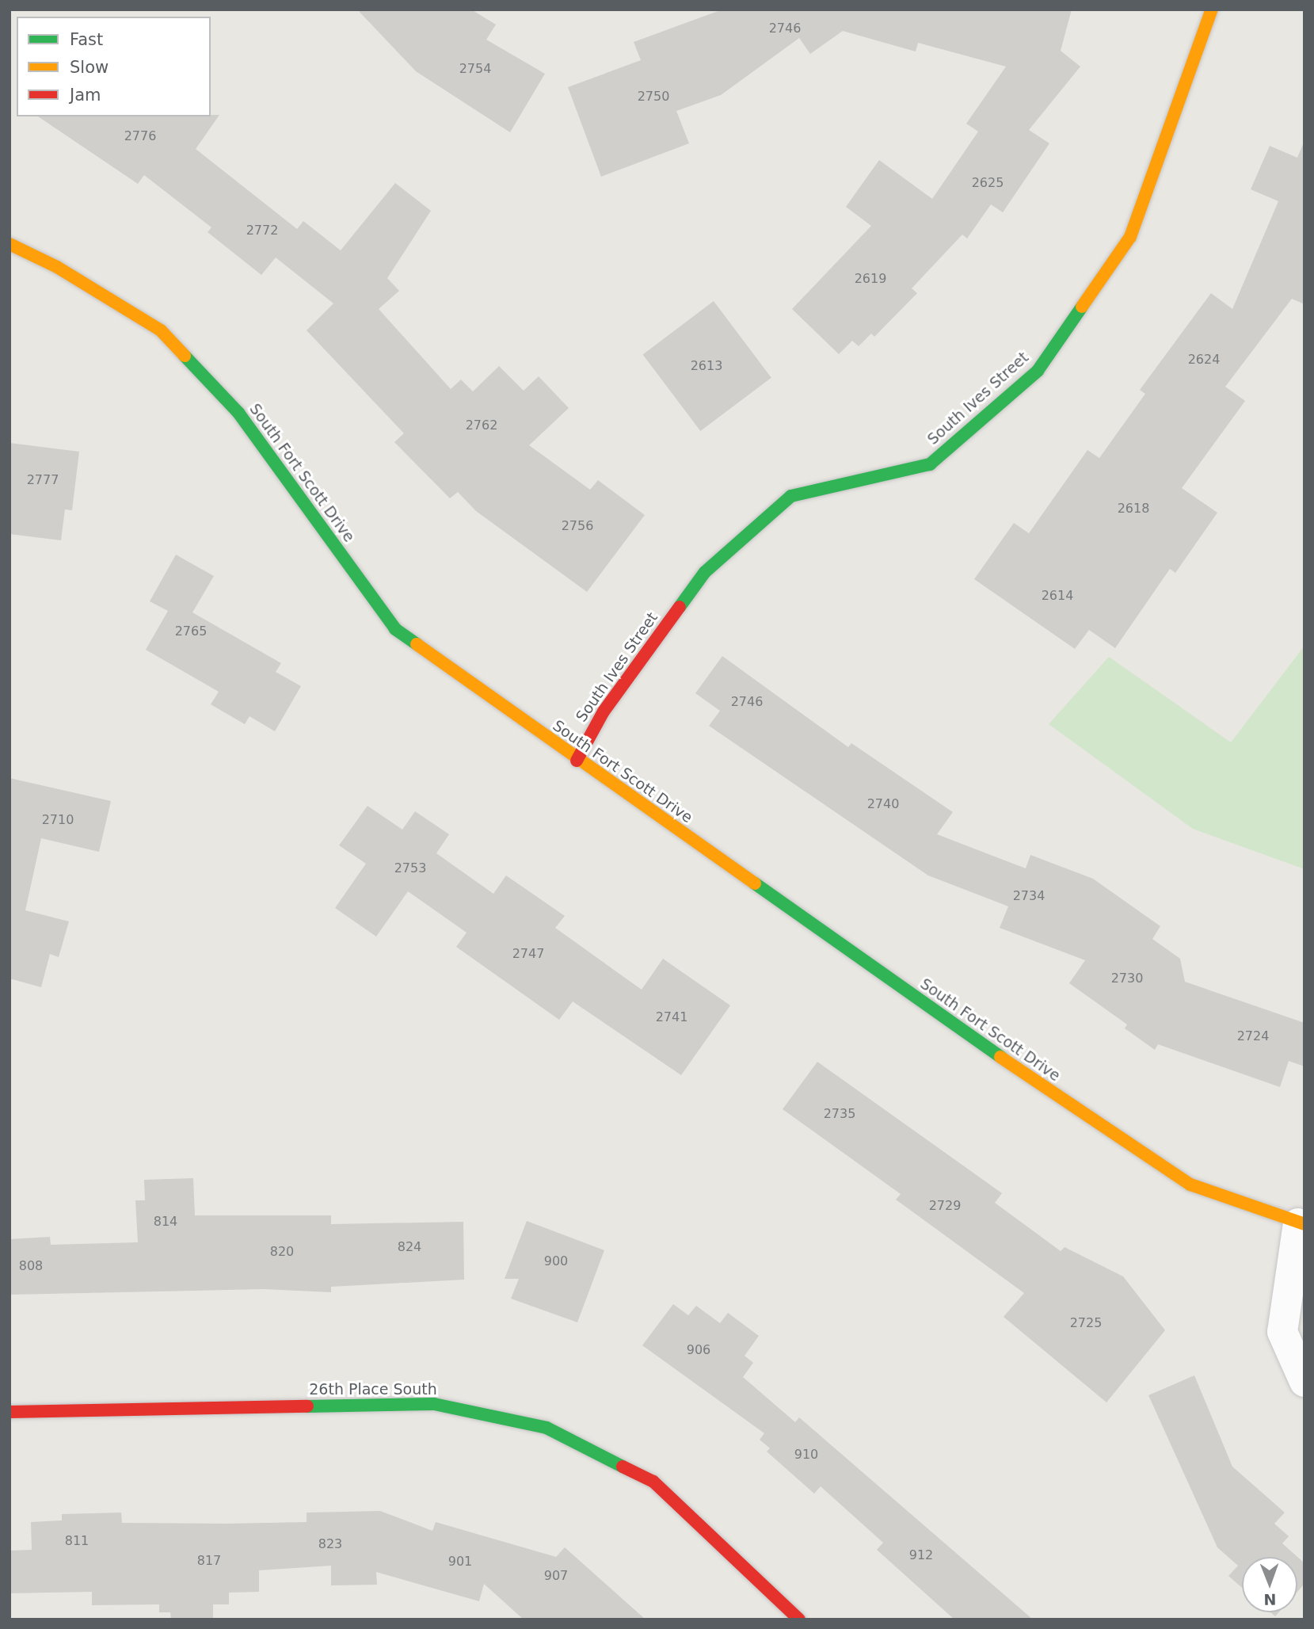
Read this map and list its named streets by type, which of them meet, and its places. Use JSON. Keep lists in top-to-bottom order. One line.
{"streets":{"street":["South Ives Street","South Fort Scott Drive","26th Place South"]},"crossings":[["South Ives Street","South Fort Scott Drive"]],"house_numbers":["2746","2754","2750","2776","2625","2772","2619","2624","2613","2762","2777","2618","2756","2614","2765","2746","2740","2710","2753","2734","2747","2730","2741","2724","2735","2729","814","824","820","900","808","2725","906","910","811","823","912","817","901","907"],"legend":["Fast","Slow","Jam"],"north":"bottom"}
